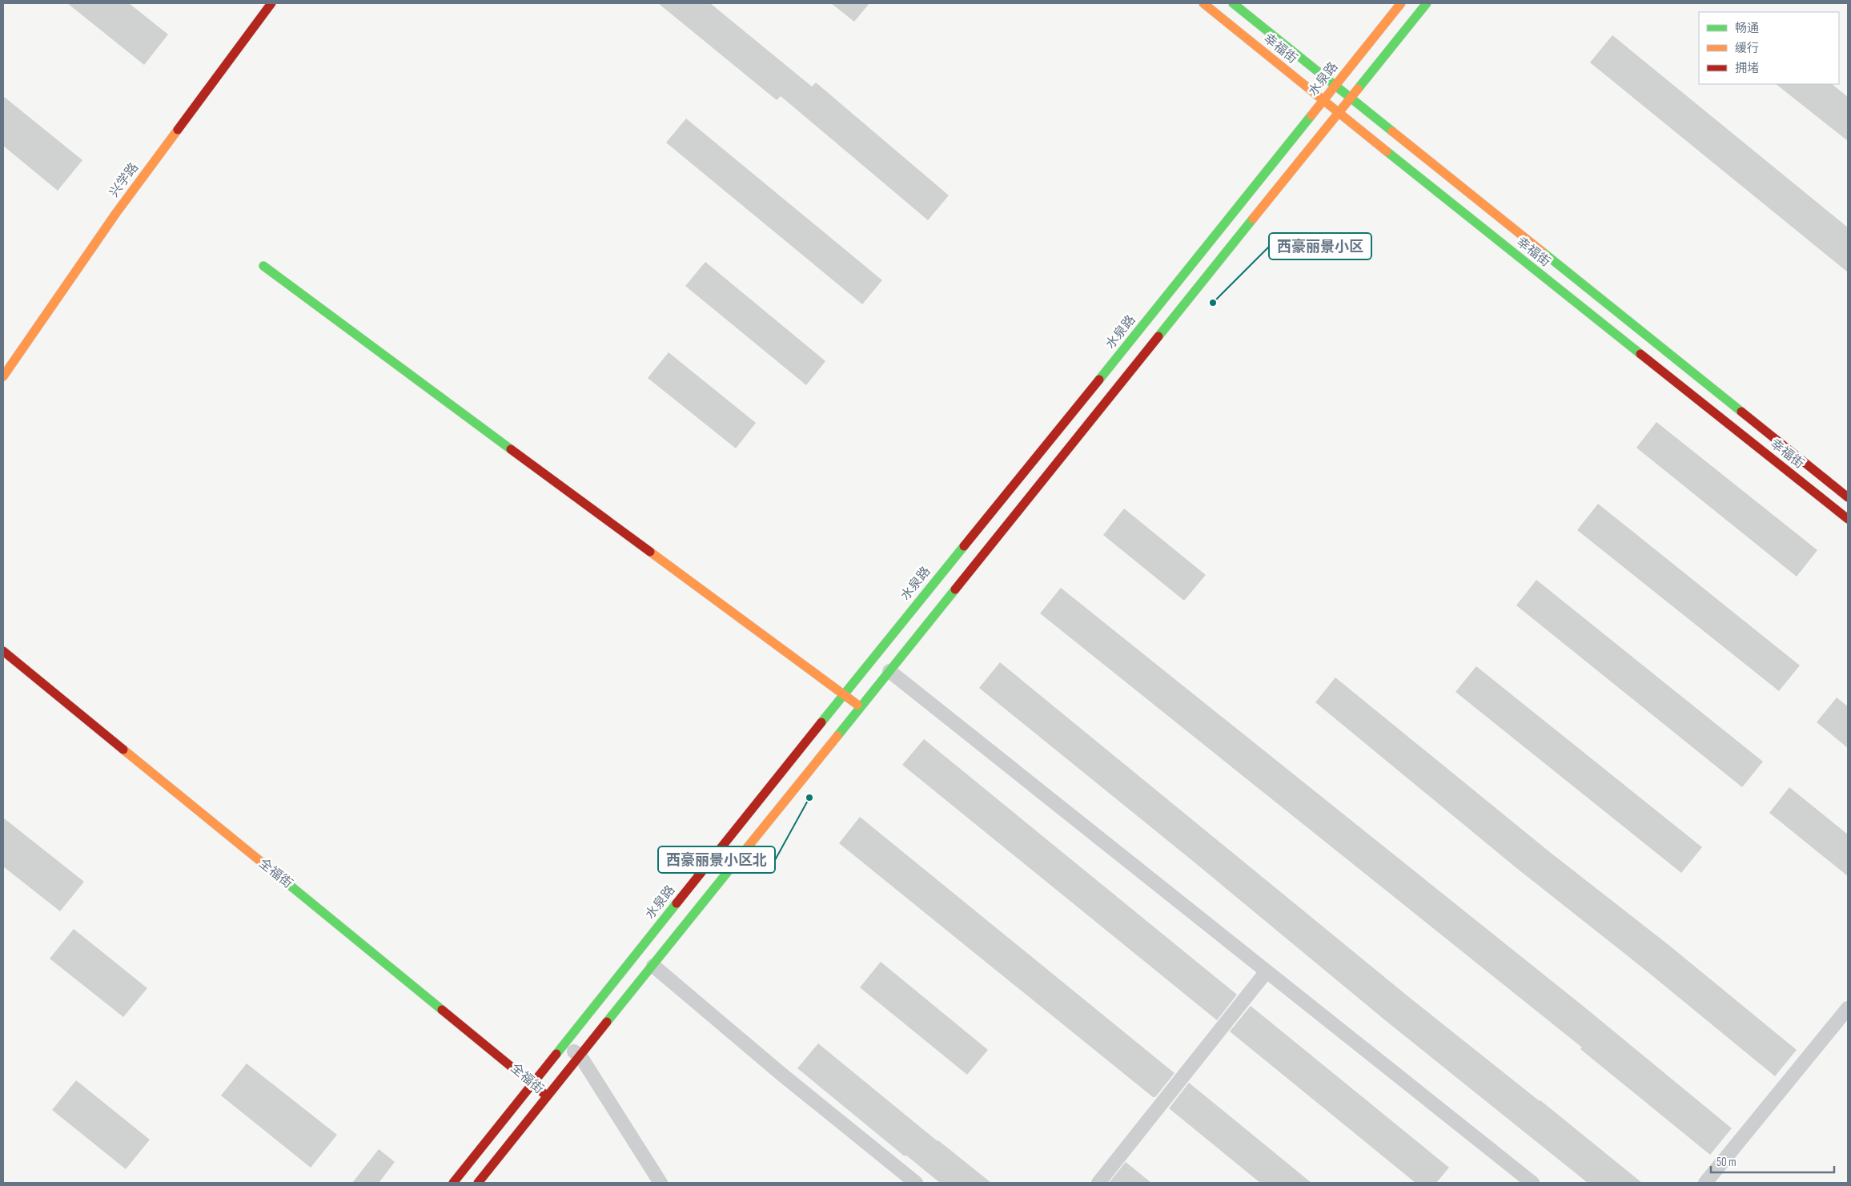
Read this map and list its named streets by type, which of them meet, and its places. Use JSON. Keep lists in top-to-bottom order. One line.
{"streets":{"main road":["幸福街","水泉路","兴学路","全福街"]},"crossings":[["幸福街","水泉路"],["水泉路","全福街"]],"places":["西豪丽景小区","西豪丽景小区北"],"legend":["畅通","缓行","拥堵"],"scale_bar":"50 m"}
